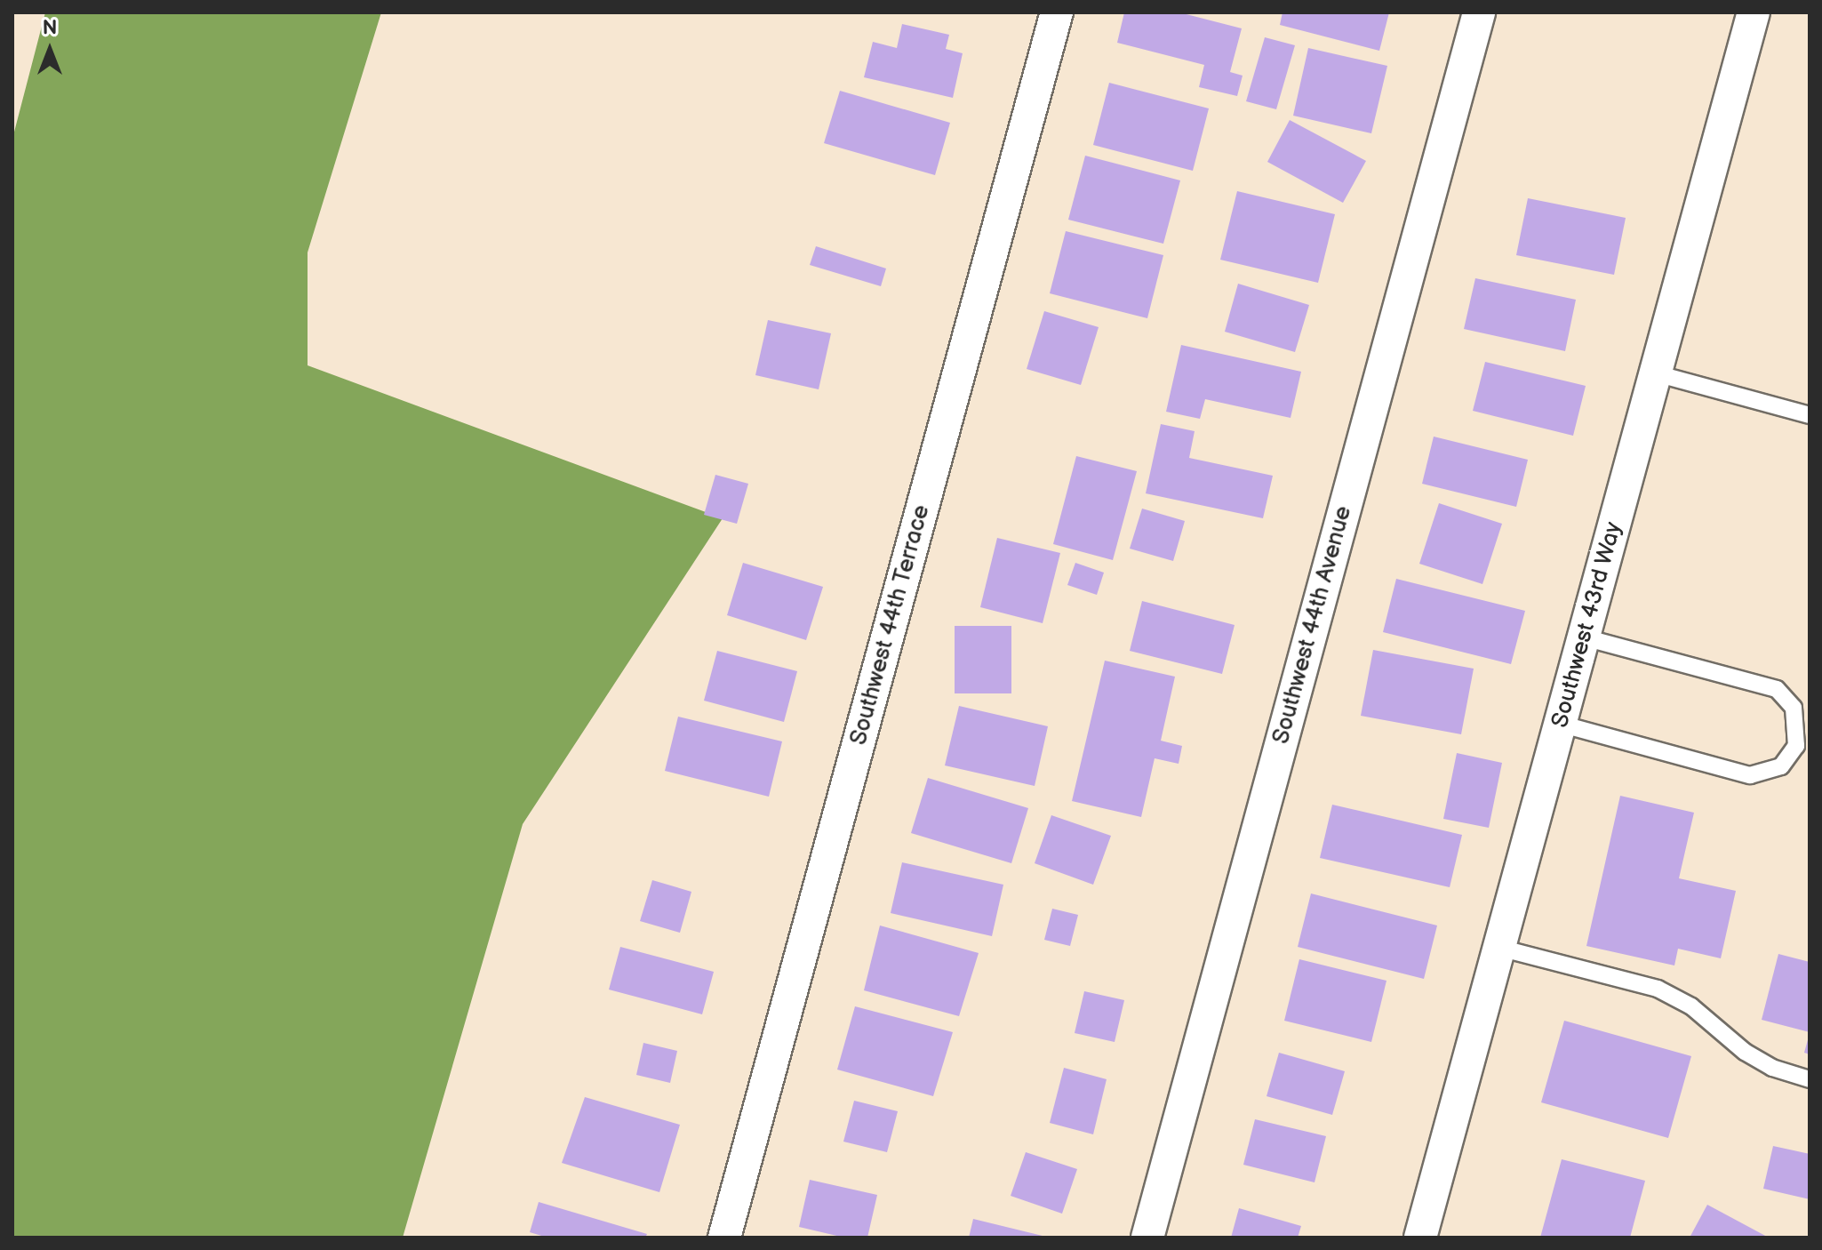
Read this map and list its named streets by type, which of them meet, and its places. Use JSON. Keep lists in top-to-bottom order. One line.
{"streets":{"street":["Southwest 44th Terrace","Southwest 44th Avenue","Southwest 43rd Way"]},"north":"top"}
